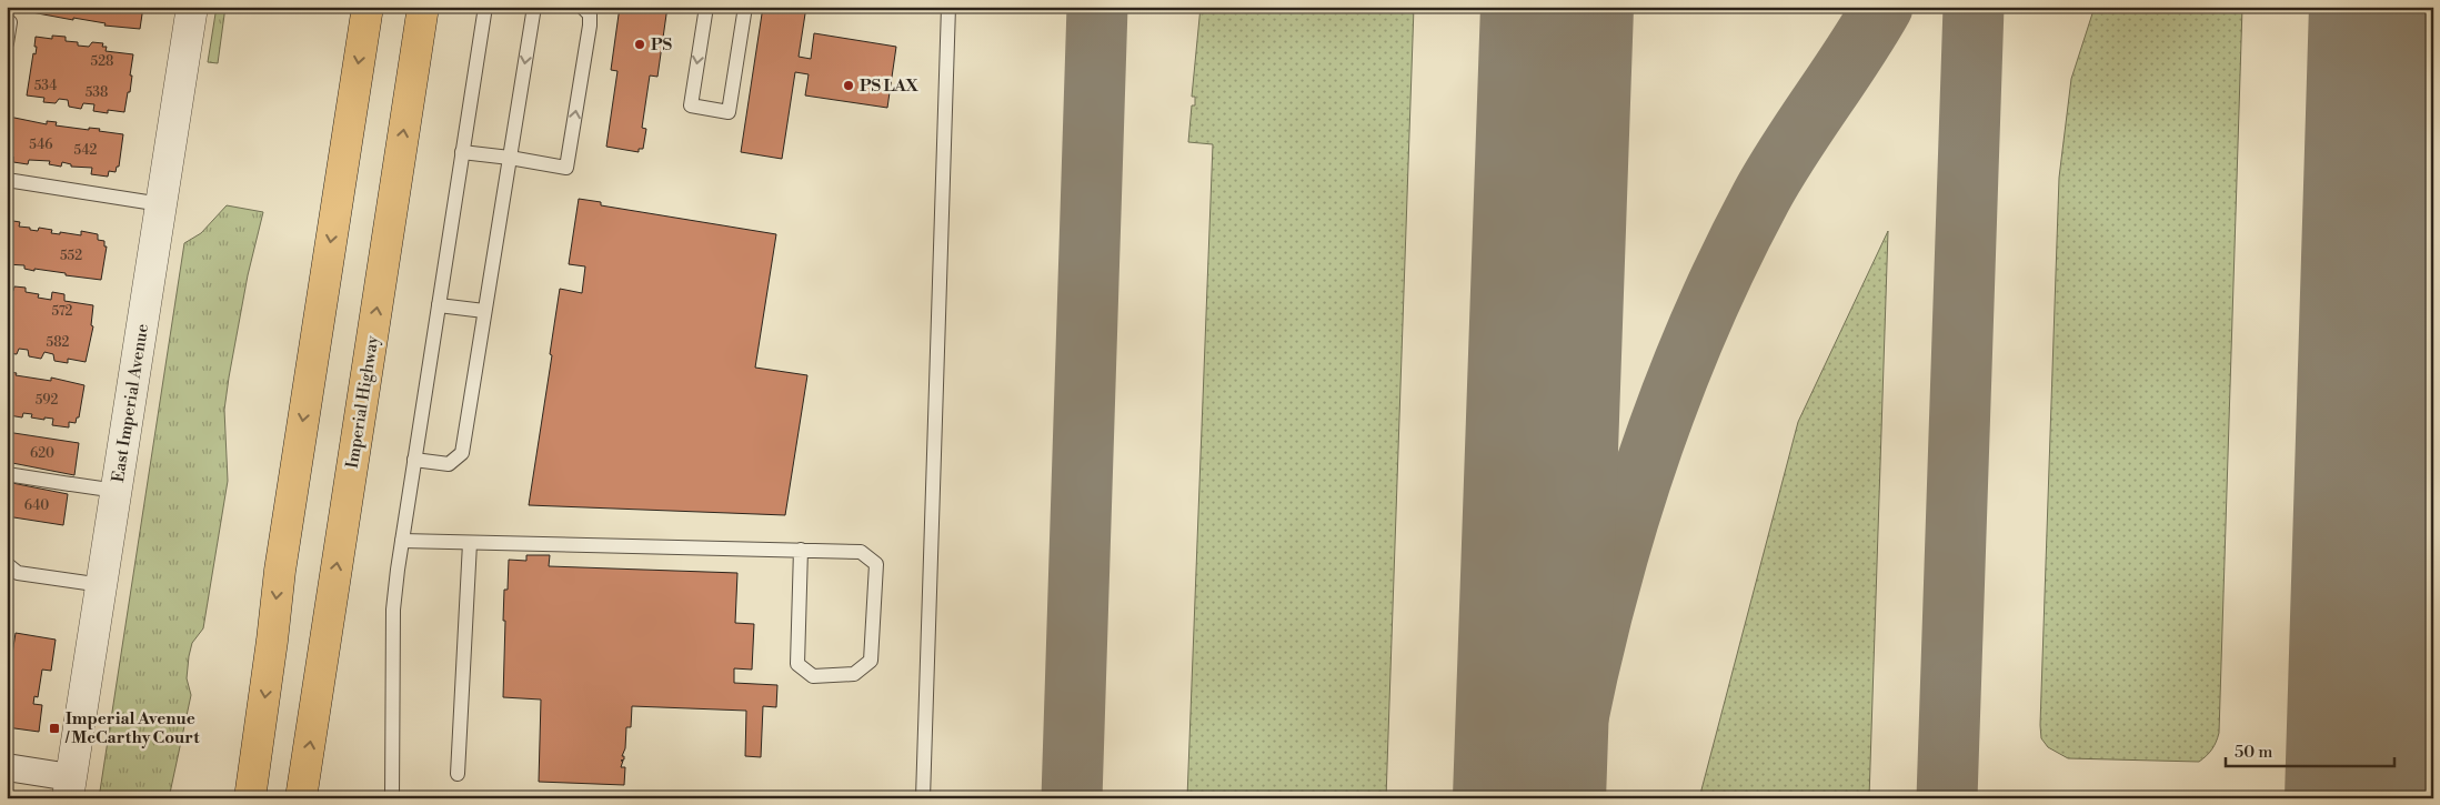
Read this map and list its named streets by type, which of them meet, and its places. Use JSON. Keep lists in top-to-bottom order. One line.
{"streets":{"main road":["Imperial Highway"],"street":["East Imperial Avenue"]},"places":{"other":["PS","PS LAX"],"transit":["Imperial Avenue / McCarthy Court"]},"house_numbers":["528","534","538","546","542","552","572","582","592","620","640"],"scale_bar":"50 m"}
